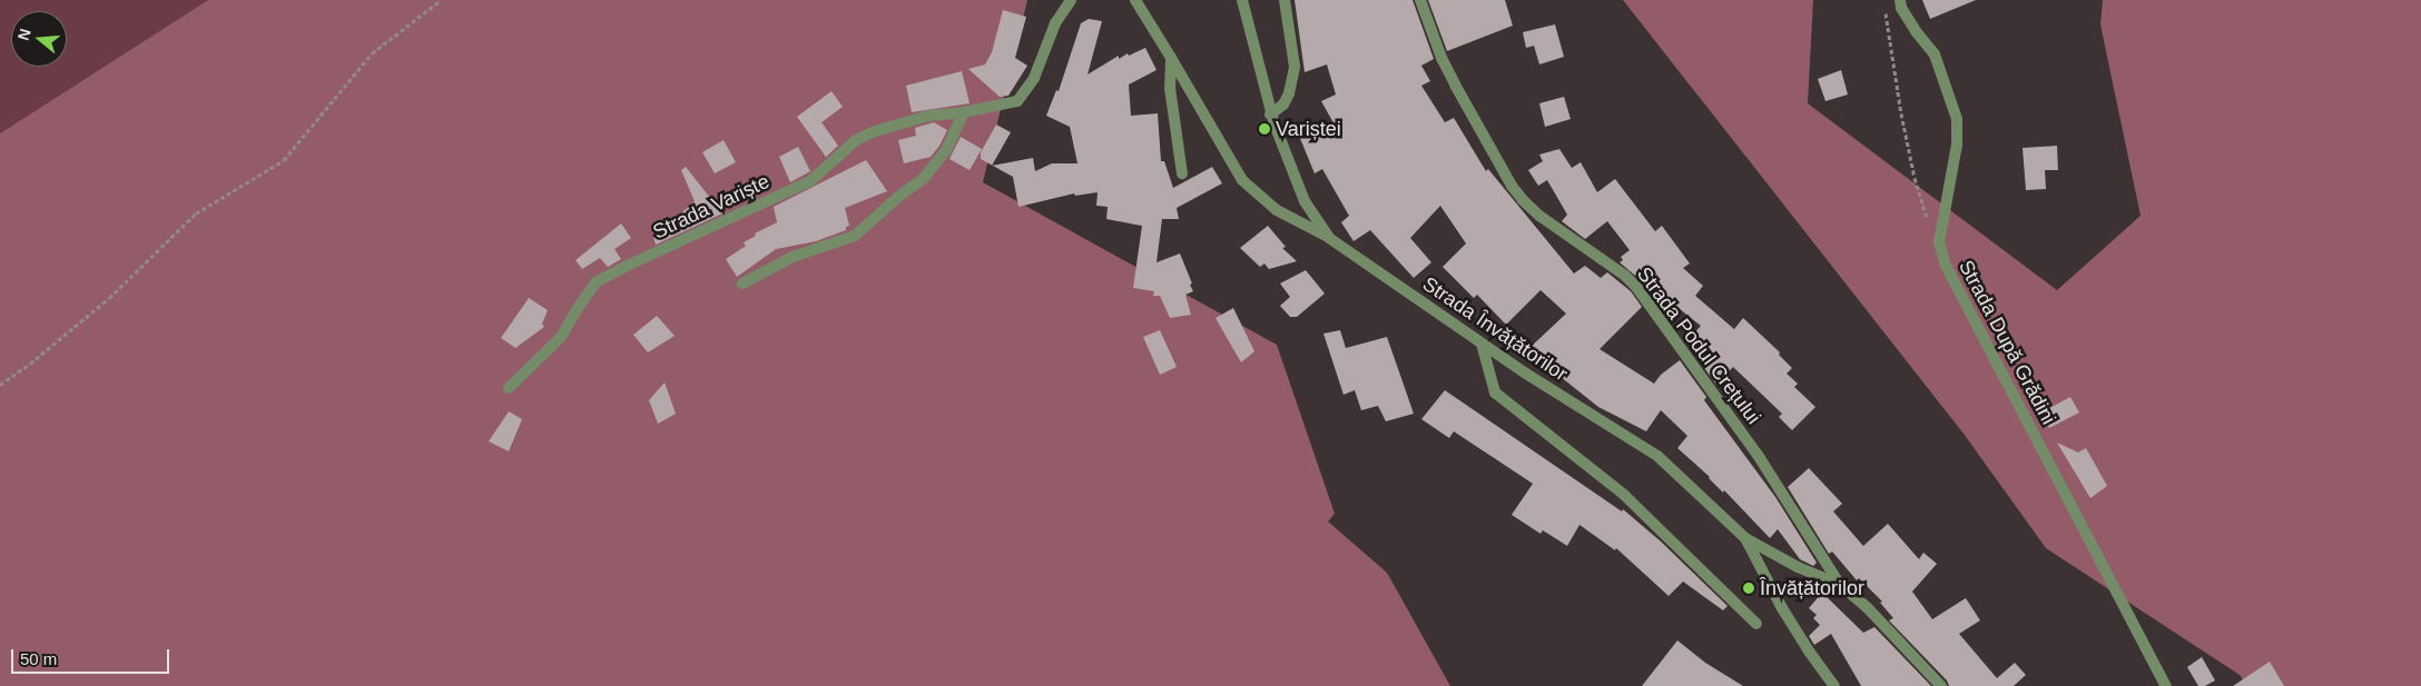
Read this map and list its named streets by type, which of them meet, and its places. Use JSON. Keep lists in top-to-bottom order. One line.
{"streets":{"street":["Strada Variște","Strada Învățătorilor","Strada După Grădini","Strada Podul Crețului"]},"crossings":[["Strada Învățătorilor","Strada Podul Crețului"]],"places":["Variștei","Învățătorilor"],"scale_bar":"50 m","north":"left"}
